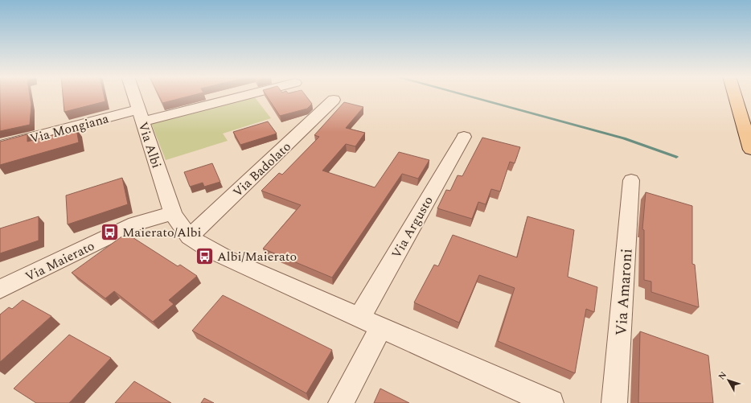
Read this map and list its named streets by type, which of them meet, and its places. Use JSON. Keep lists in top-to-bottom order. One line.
{"streets":{"street":["Via Mongiana","Via Albi","Via Badolato","Via Argusto","Via Maierato","Via Amaroni"]},"crossings":[["Via Mongiana","Via Albi"],["Via Albi","Via Badolato"],["Via Albi","Via Maierato"]],"places":{"bus stop":["Maierato/Albi","Albi/Maierato"]},"north":"top left"}
